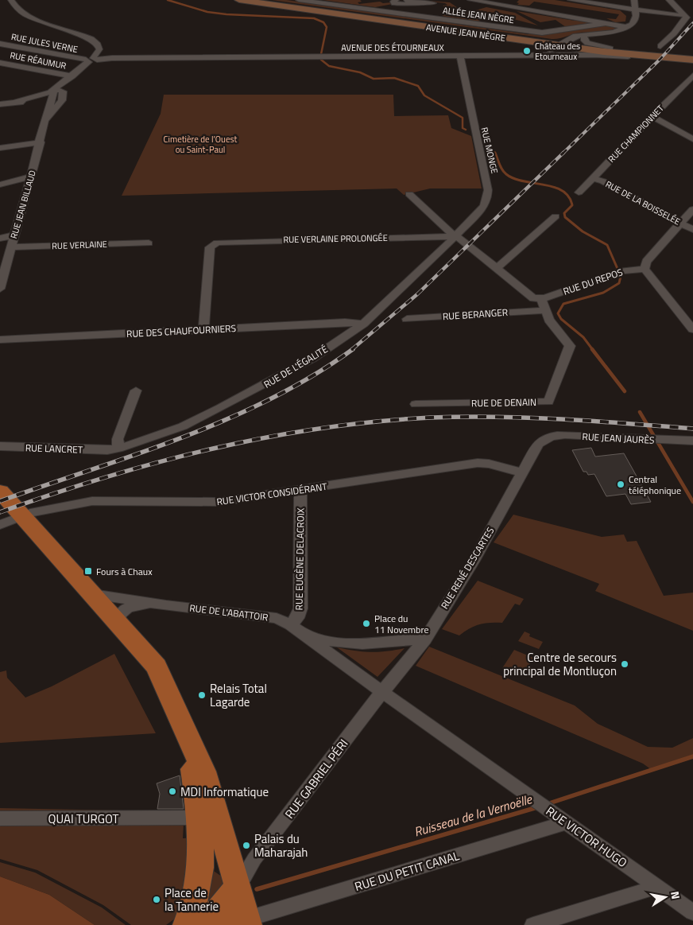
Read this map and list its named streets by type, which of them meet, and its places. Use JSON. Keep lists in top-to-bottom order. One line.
{"streets":{"main road":["AVENUE JEAN NÈGRE"],"street":["ALLÉE JEAN NÈGRE","RUE JULES VERNE","AVENUE DES ÉTOURNEAUX","RUE RÉAUMUR","RUE CHAMPIONNET","RUE MONGE","RUE DE LA BOISSELÉE","RUE JEAN BILLAUD","RUE VERLAINE PROLONGÉE","RUE VERLAINE","RUE DU REPOS","RUE BERANGER","RUE DES CHAUFOURNIERS","RUE DE L'ÉGALITÉ","RUE DE DENAIN","RUE JEAN JAURÈS","RUE LANCRET","RUE VICTOR CONSIDÉRANT","RUE EUGÈNE DELACROIX","RUE RENÉ DESCARTES","RUE DE L'ABATTOIR","RUE GABRIEL PÉRI","QUAI TURGOT","RUE VICTOR HUGO","RUE DU PETIT CANAL"]},"crossings":[["AVENUE JEAN NÈGRE","AVENUE DES ÉTOURNEAUX"],["RUE JULES VERNE","AVENUE DES ÉTOURNEAUX"],["AVENUE DES ÉTOURNEAUX","RUE MONGE"],["RUE CHAMPIONNET","RUE DE LA BOISSELÉE"],["RUE MONGE","RUE VERLAINE PROLONGÉE"],["RUE MONGE","RUE DE L'ÉGALITÉ"],["RUE JEAN BILLAUD","RUE VERLAINE"],["RUE VERLAINE PROLONGÉE","RUE DES CHAUFOURNIERS"],["RUE VERLAINE PROLONGÉE","RUE DE L'ÉGALITÉ"],["RUE DU REPOS","RUE DE DENAIN"],["RUE BERANGER","RUE DE DENAIN"],["RUE DES CHAUFOURNIERS","RUE DE L'ÉGALITÉ"],["RUE DE L'ÉGALITÉ","RUE LANCRET"],["RUE JEAN JAURÈS","RUE RENÉ DESCARTES"],["RUE VICTOR CONSIDÉRANT","RUE EUGÈNE DELACROIX"],["RUE VICTOR CONSIDÉRANT","RUE RENÉ DESCARTES"],["RUE EUGÈNE DELACROIX","RUE DE L'ABATTOIR"],["RUE RENÉ DESCARTES","RUE GABRIEL PÉRI"],["RUE RENÉ DESCARTES","RUE VICTOR HUGO"],["RUE GABRIEL PÉRI","RUE VICTOR HUGO"],["RUE VICTOR HUGO","RUE DU PETIT CANAL"]],"water":["Ruisseau de la Vernoëlle"],"parks":["Cimetière de l’Ouest ou Saint-Paul"],"places":{"other":["Château des Etourneaux","Central téléphonique","Place du 11 Novembre","Centre de secours principal de Montluçon","Relais Total Lagarde","MDI Informatique","Palais du Maharajah","Place de la Tannerie"],"transit":["Fours à Chaux"]},"north":"right"}
